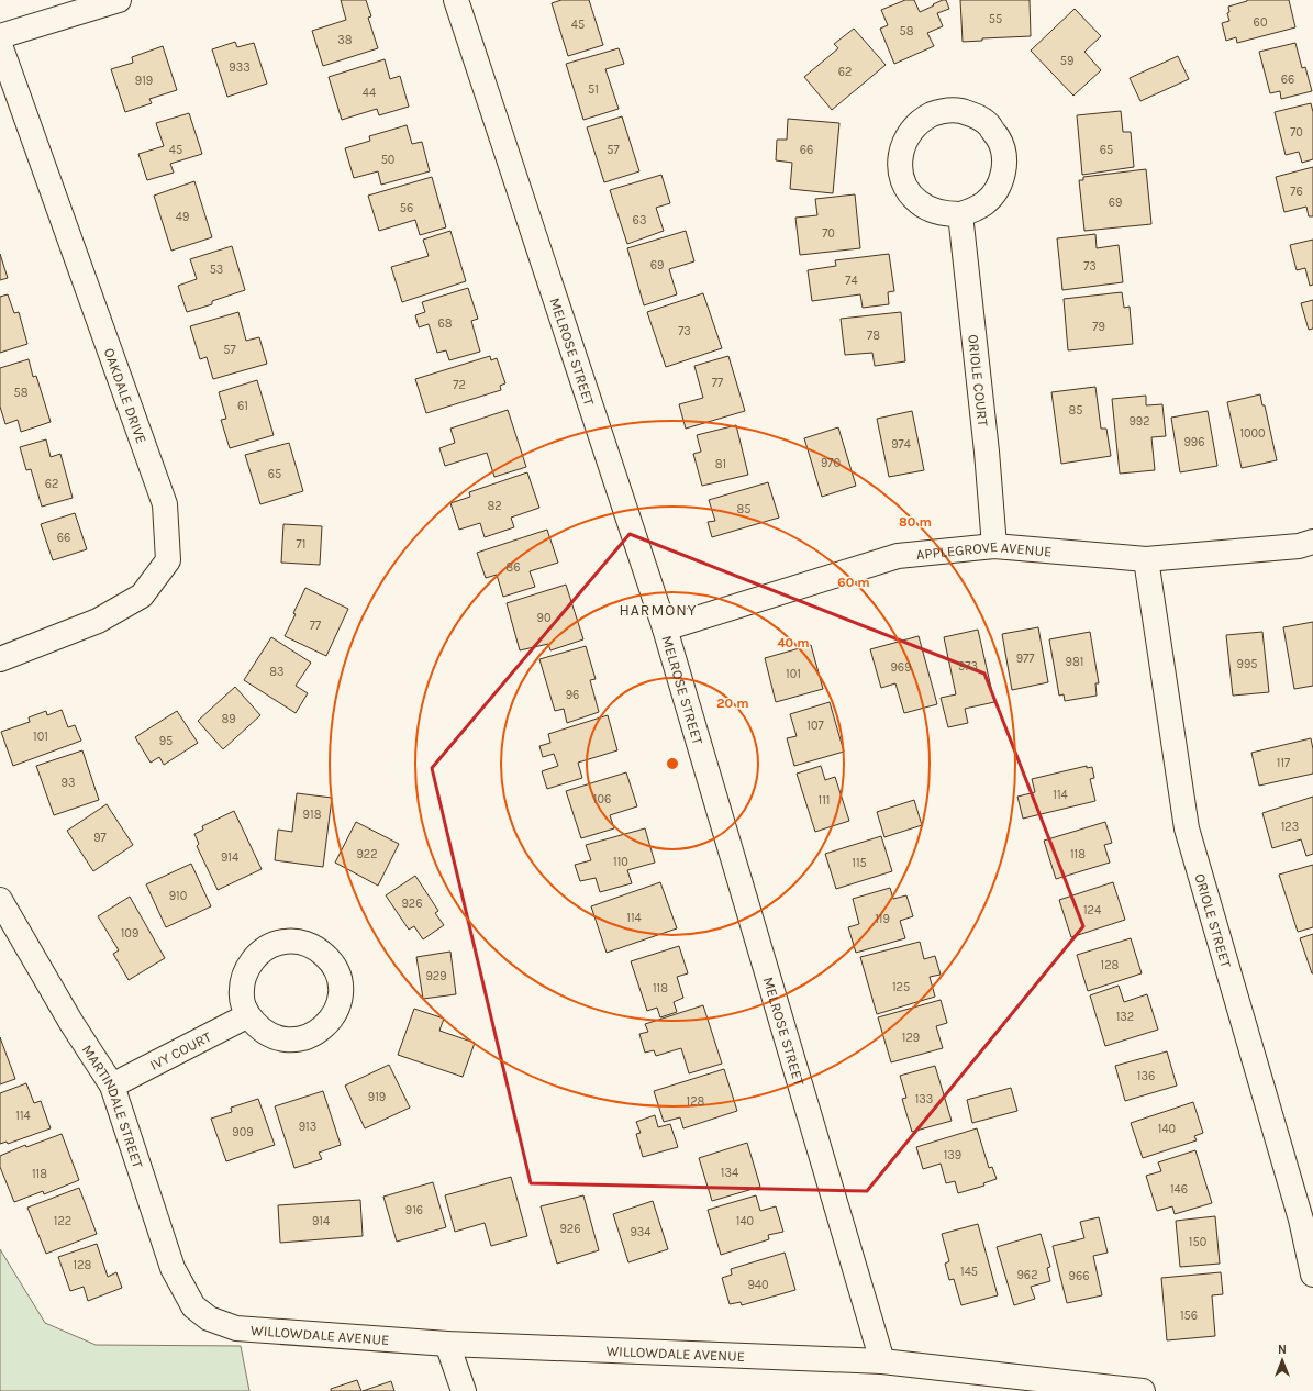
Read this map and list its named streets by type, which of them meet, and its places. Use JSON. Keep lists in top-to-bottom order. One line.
{"streets":{"street":["MELROSE STREET","ORIOLE COURT","OAKDALE DRIVE","APPLEGROVE AVENUE","ORIOLE STREET","IVY COURT","MARTINDALE STREET","WILLOWDALE AVENUE"]},"crossings":[["MELROSE STREET","APPLEGROVE AVENUE"],["MELROSE STREET","WILLOWDALE AVENUE"],["ORIOLE COURT","APPLEGROVE AVENUE"],["APPLEGROVE AVENUE","ORIOLE STREET"],["IVY COURT","MARTINDALE STREET"],["MARTINDALE STREET","WILLOWDALE AVENUE"]],"districts":["HARMONY"],"house_numbers":["55","60","45","58","38","59","933","62","66","919","51","44","70","45","57","66","65","50","76","69","56","49","63","70","69","73","53","74","68","79","73","78","57","77","72","58","61","85","992","1000","996","974","970","81","65","62","82","85","66","71","86","90","77","977","981","995","973","969","83","101","96","89","107","101","95","117","93","114","106","111","918","123","97","922","118","914","110","115","910","926","124","114","119","109","128","929","125","118","132","129","136","919","133","128","114","913","140","909","139","134","118","146","916","122","914","140","926","934","150","128","145","962","966","940","156"],"north":"top","rings":["80 m","60 m","40 m","20 m"]}
